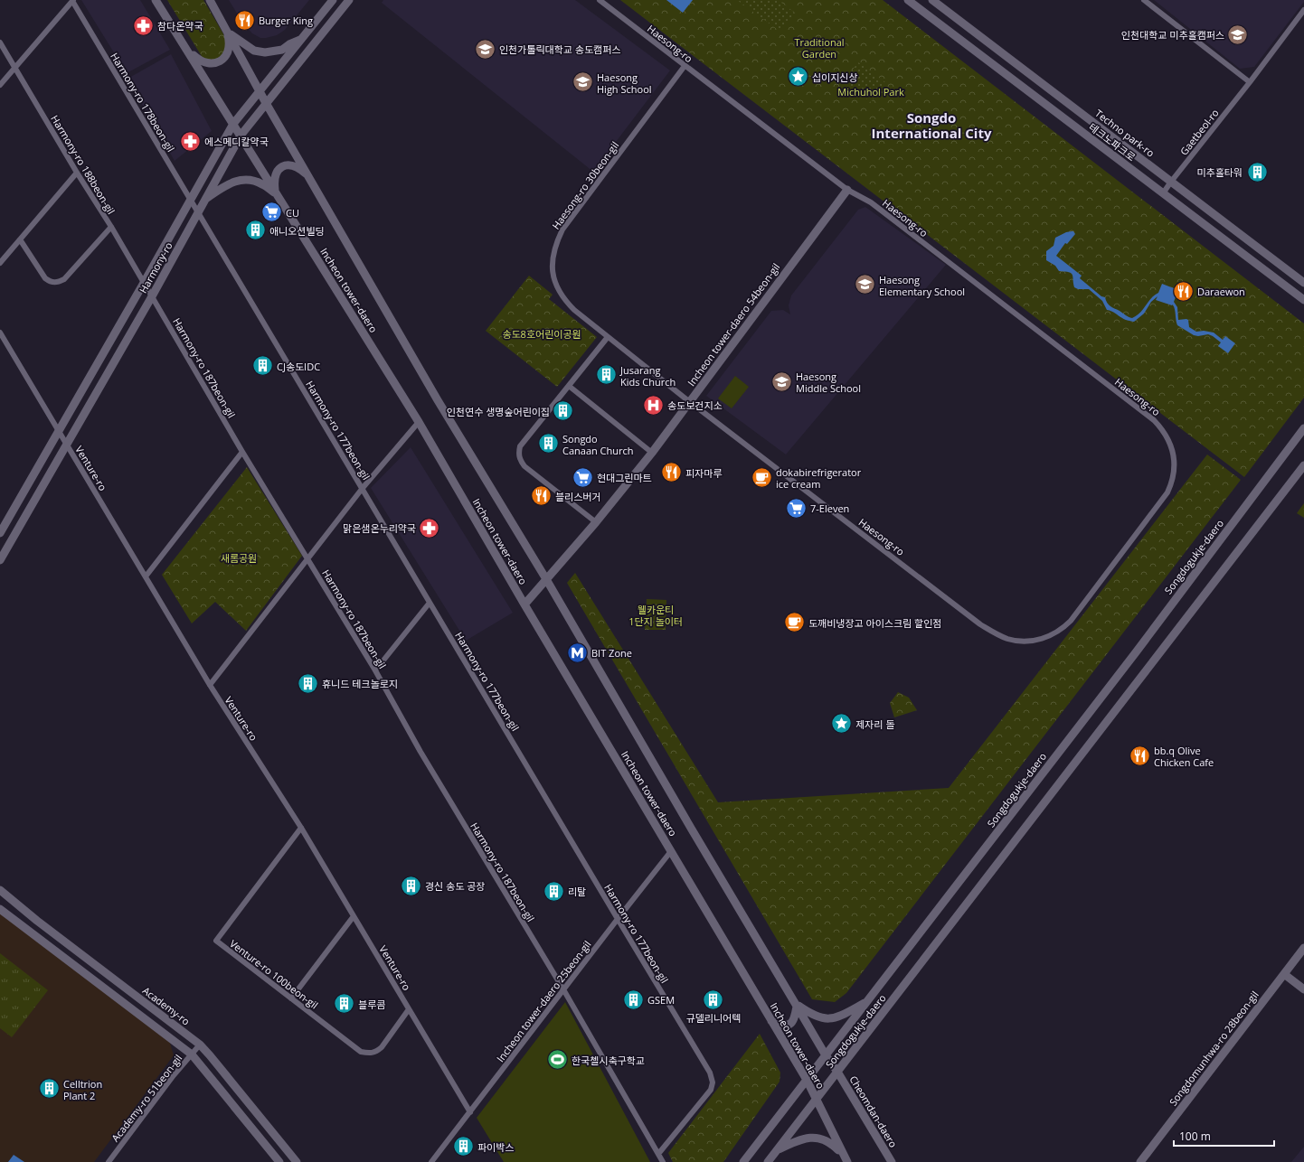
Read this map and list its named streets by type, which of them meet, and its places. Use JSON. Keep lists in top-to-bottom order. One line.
{"streets":{"main road":["Techno park-ro","테크노파크로","Harmony-ro","Incheon tower-daero","Incheon tower-daero 54beon-gil","Songdogukje-daero","Academy-ro","Songdomunhwa-ro 28beon-gil","Cheomdan-daero"],"street":["Haesong-ro","Harmony-ro 178beon-gil","Gaetbeol-ro","Harmony-ro 188beon-gil","Haesong-ro 30beon-gil","Harmony-ro 187beon-gil","Harmony-ro 177beon-gil","Venture-ro","Venture-ro 100beon-gil","Incheon tower-daero 25beon-gil","Academy-ro 51beon-gil"]},"crossings":[["Haesong-ro","Haesong-ro 30beon-gil"],["Haesong-ro","Incheon tower-daero 54beon-gil"],["Harmony-ro 178beon-gil","Harmony-ro"],["Harmony-ro 178beon-gil","Harmony-ro 177beon-gil"],["Gaetbeol-ro","Techno park-ro"],["Gaetbeol-ro","테크노파크로"],["Harmony-ro 188beon-gil","Harmony-ro"],["Harmony-ro 188beon-gil","Harmony-ro 187beon-gil"],["Haesong-ro 30beon-gil","Incheon tower-daero 54beon-gil"],["Harmony-ro","Incheon tower-daero"],["Harmony-ro","Harmony-ro 187beon-gil"],["Harmony-ro","Harmony-ro 177beon-gil"],["Harmony-ro","Venture-ro"],["Incheon tower-daero","Incheon tower-daero 54beon-gil"],["Incheon tower-daero","Songdogukje-daero"],["Incheon tower-daero","Incheon tower-daero 25beon-gil"],["Incheon tower-daero","Cheomdan-daero"],["Harmony-ro 187beon-gil","Harmony-ro 177beon-gil"],["Harmony-ro 187beon-gil","Incheon tower-daero 25beon-gil"],["Harmony-ro 177beon-gil","Incheon tower-daero 25beon-gil"],["Venture-ro","Venture-ro 100beon-gil"],["Venture-ro","Incheon tower-daero 25beon-gil"],["Songdogukje-daero","Cheomdan-daero"],["Academy-ro","Academy-ro 51beon-gil"]],"districts":["Songdo International City"],"parks":["Traditional Garden","Michuhol Park","송도8호어린이공원","새롬공원","웰카운티 1단지 놀이터"],"places":{"restaurant":["Burger King","Daraewon","피자마루","블리스버거","bb.q Olive Chicken Cafe"],"pharmacy":["참다온약국","에스메디칼약국","맑은샘온누리약국"],"school or university":["인천대학교 미추홀캠퍼스","인천가톨릭대학교 송도캠퍼스","Haesong High School","Haesong Elementary School","Haesong Middle School"],"place":["십이지신상","제자리 돌"],"building":["미추홀타워","애니오션빌딩","CJ송도IDC","Jusarang Kids Church","인천연수 생명숲어린이집","Songdo Canaan Church","휴니드 테크놀로지","경신 송도 공장","리탈","GSEM","규델리니어텍","블루콤","Celltrion Plant 2","파이박스"],"supermarket":["CU","현대그린마트","7-Eleven"],"hospital":["송도보건지소"],"cafe":["dokabirefrigerator ice cream","도깨비냉장고 아이스크림 할인점"],"metro station":["BIT Zone"],"sports":["한국첼시축구학교"]},"scale_bar":"100 m"}
